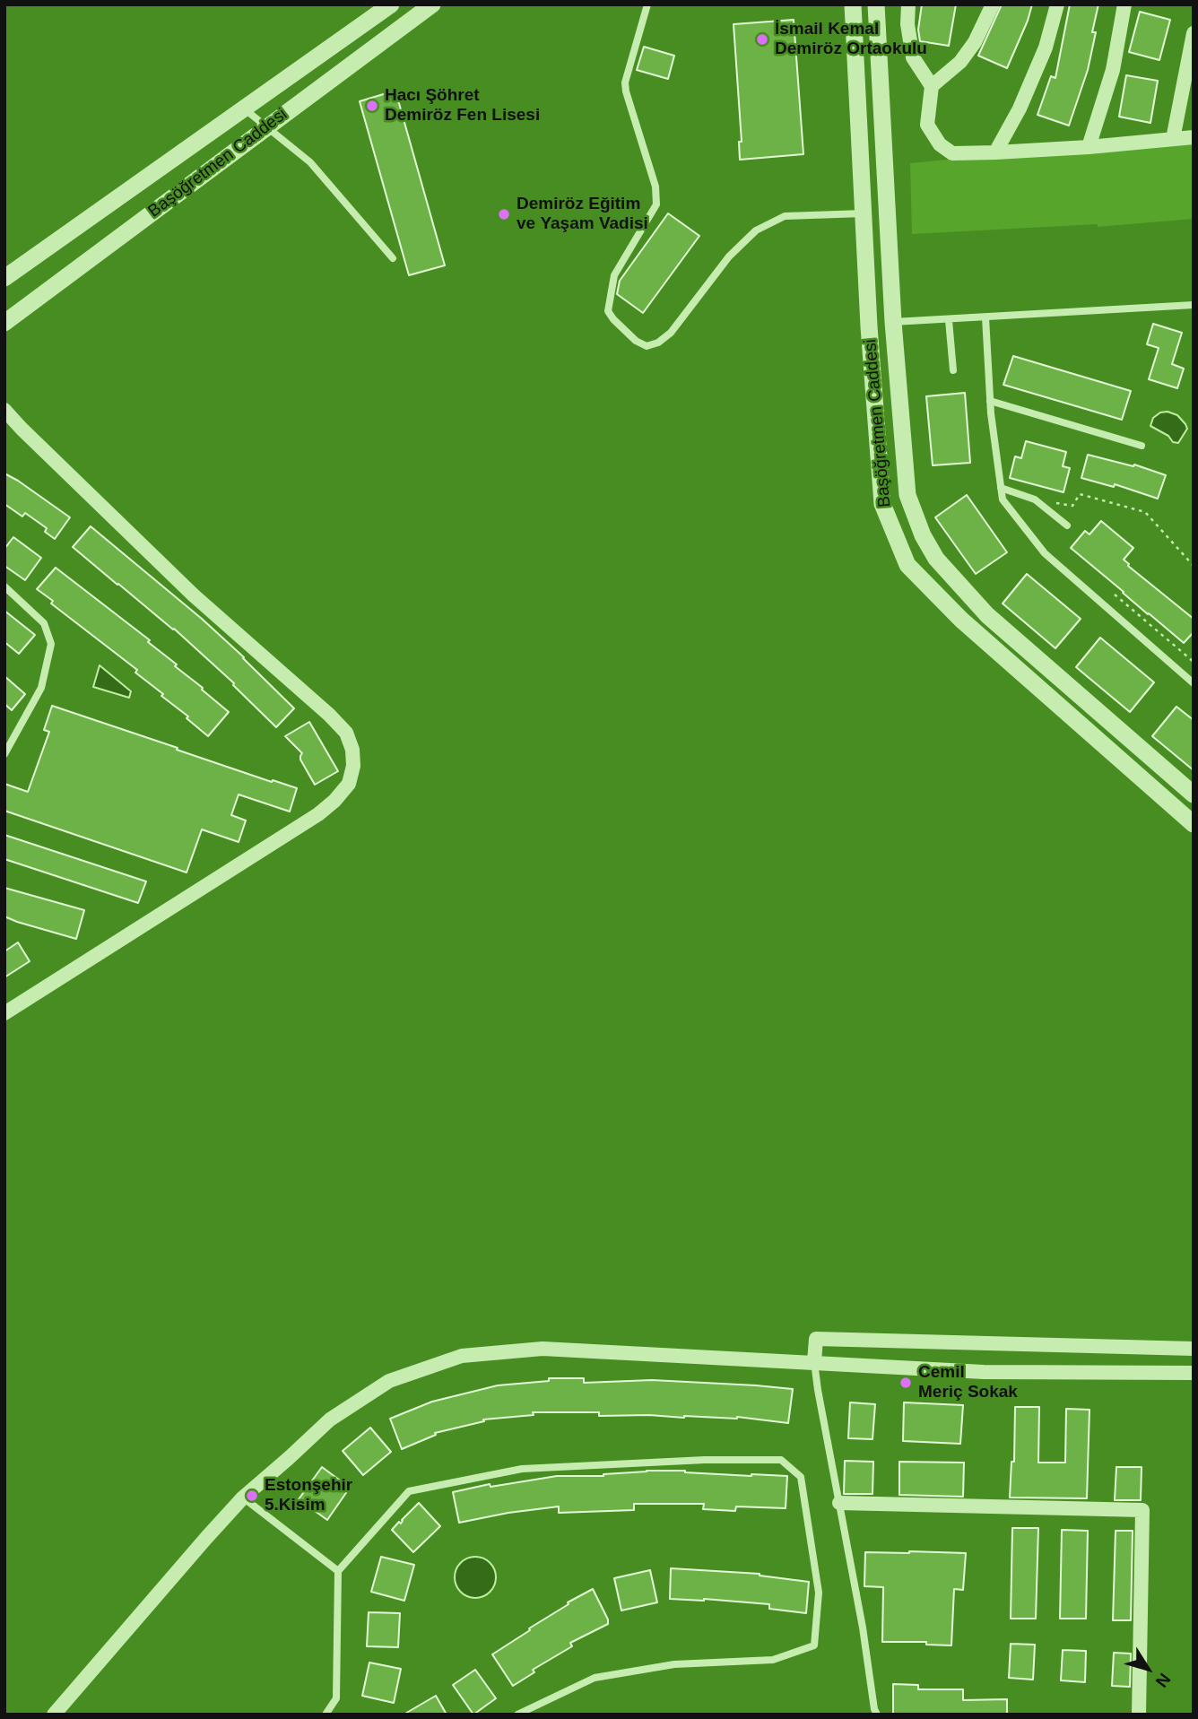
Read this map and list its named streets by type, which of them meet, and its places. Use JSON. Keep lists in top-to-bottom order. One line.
{"streets":{"street":["Başöğretmen Caddesi"]},"places":["İsmail Kemal Demiröz Ortaokulu","Hacı Şöhret Demiröz Fen Lisesi","Demiröz Eğitim ve Yaşam Vadisi","Cemil Meriç Sokak","Estonşehir 5.Kisim"],"north":"bottom right"}
